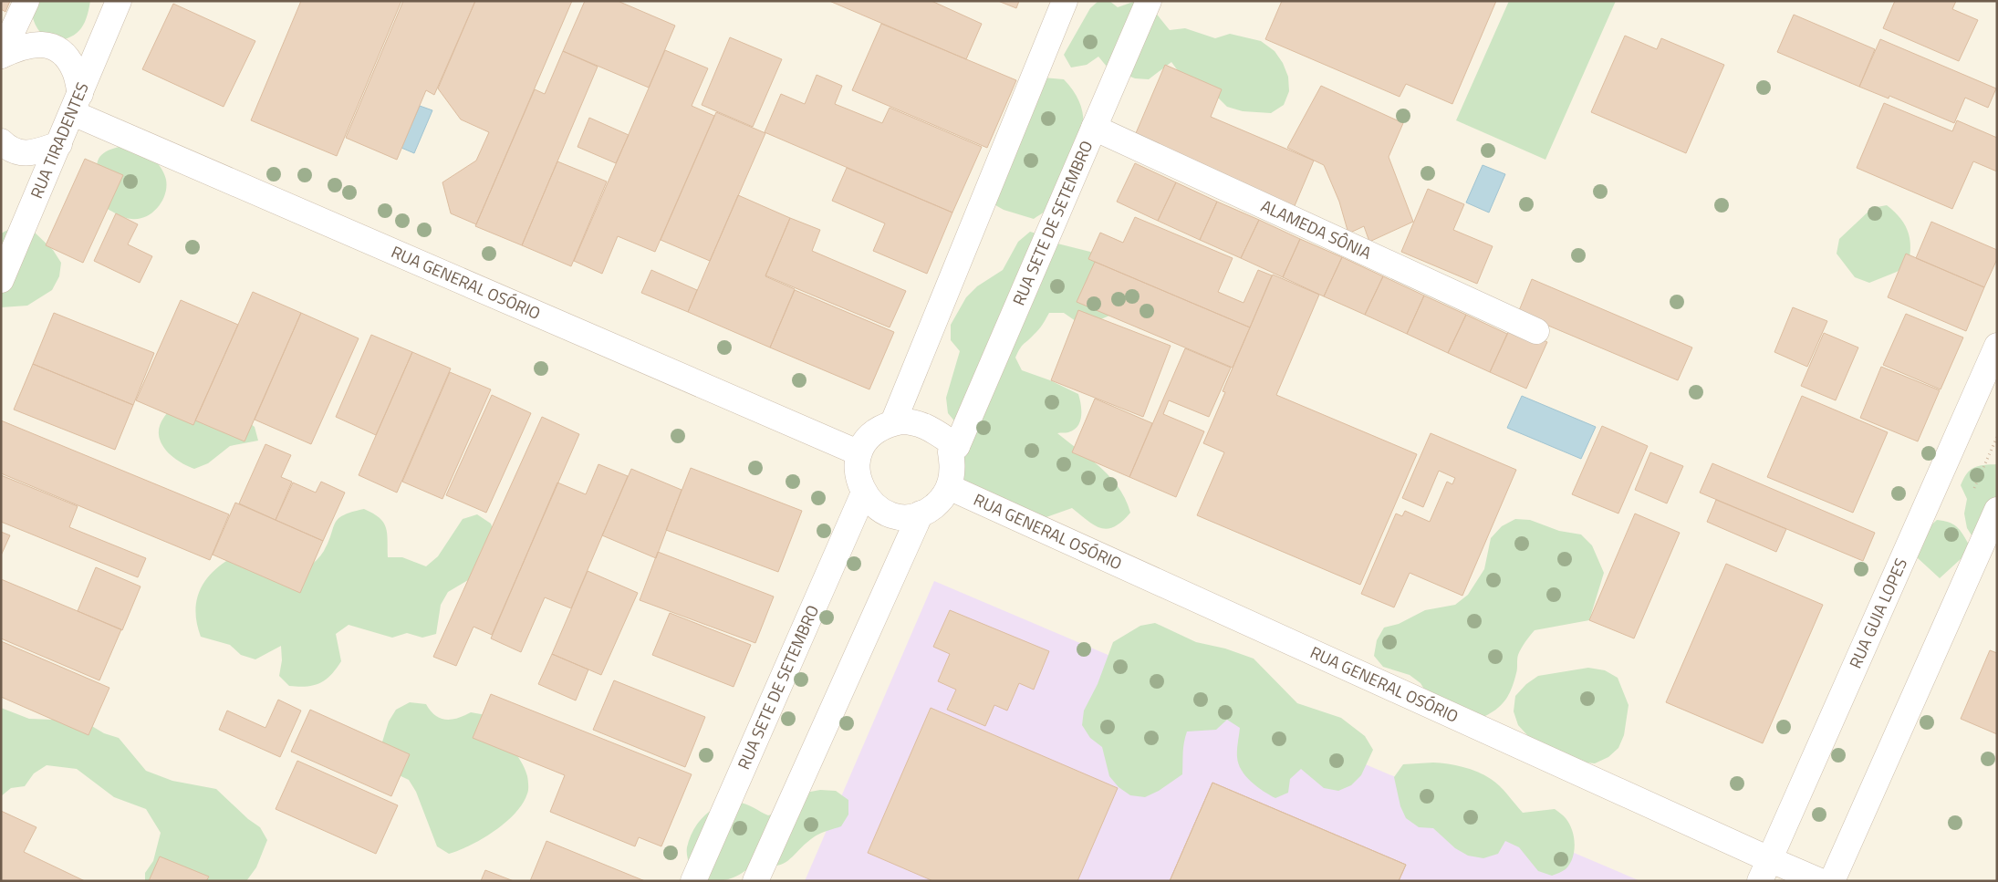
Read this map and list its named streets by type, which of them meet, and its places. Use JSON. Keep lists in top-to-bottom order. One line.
{"streets":{"main road":["RUA TIRADENTES","RUA SETE DE SETEMBRO","ALAMEDA SÔNIA","RUA GENERAL OSÓRIO","RUA GUIA LOPES"]},"crossings":[["RUA TIRADENTES","RUA GENERAL OSÓRIO"],["RUA SETE DE SETEMBRO","ALAMEDA SÔNIA"],["RUA SETE DE SETEMBRO","RUA GENERAL OSÓRIO"],["RUA GENERAL OSÓRIO","RUA GUIA LOPES"]]}
